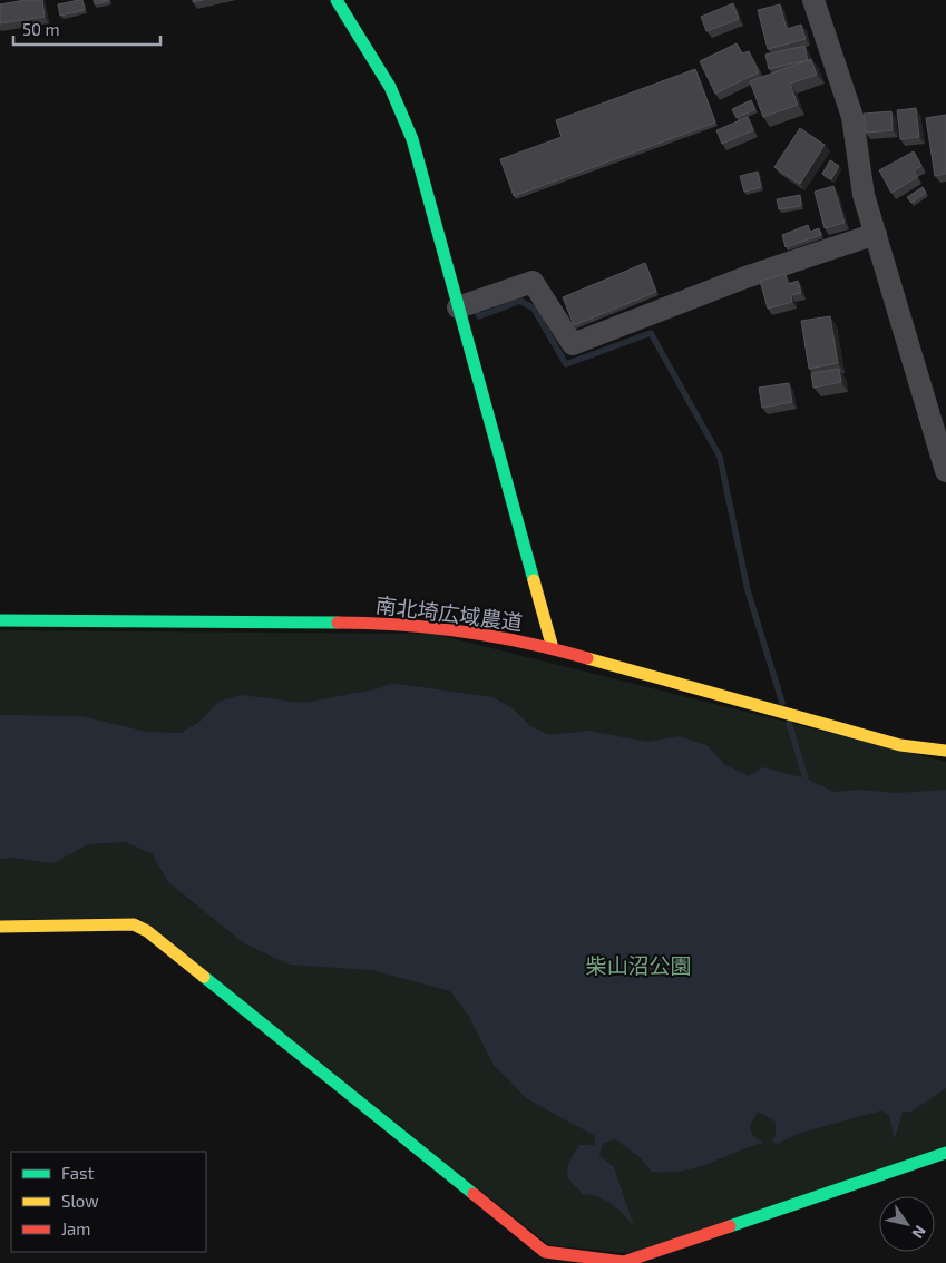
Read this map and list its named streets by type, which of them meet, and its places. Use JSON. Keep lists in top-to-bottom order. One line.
{"streets":{"street":["南北埼広域農道"]},"parks":["柴山沼公園"],"legend":["Fast","Slow","Jam"],"scale_bar":"50 m","north":"bottom right"}
